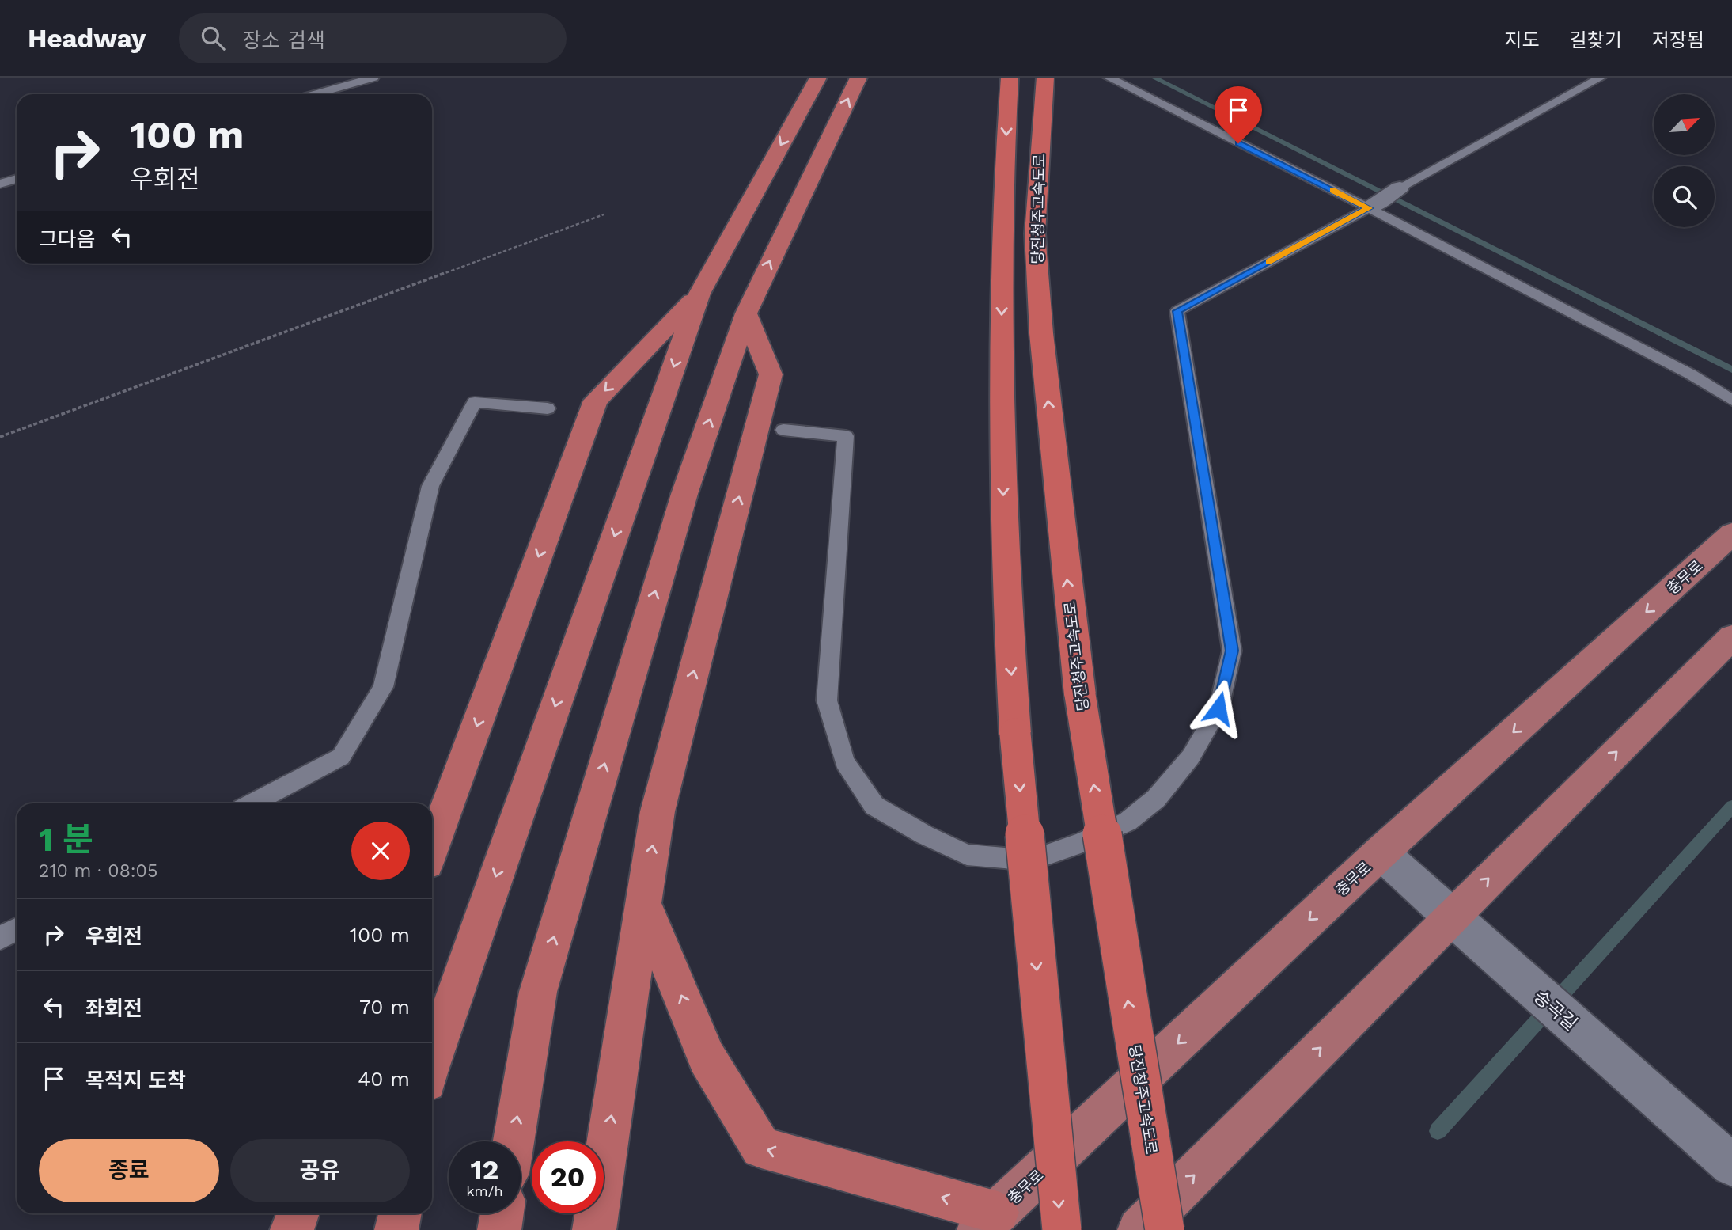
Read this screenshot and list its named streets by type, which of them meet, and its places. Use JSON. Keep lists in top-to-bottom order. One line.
{"streets":{"highway":["당진청주고속도로"],"main road":["충무로"],"street":["송곡길"]},"crossings":[["충무로","송곡길"]],"north":"top right","page":{"header":"Headway","search":"장소 검색","nav":["지도","길찾기","저장됨"],"turn":["100 m","우회전"],"then":"그다음","heading":["1 분","210 m · 08:05"],"list":[{"name":"우회전","value":"100 m"},{"name":"좌회전","value":"70 m"},{"name":"목적지 도착","value":"40 m"}],"buttons":["종료","공유"],"speed":"12 km/h","limit":"20"}}
